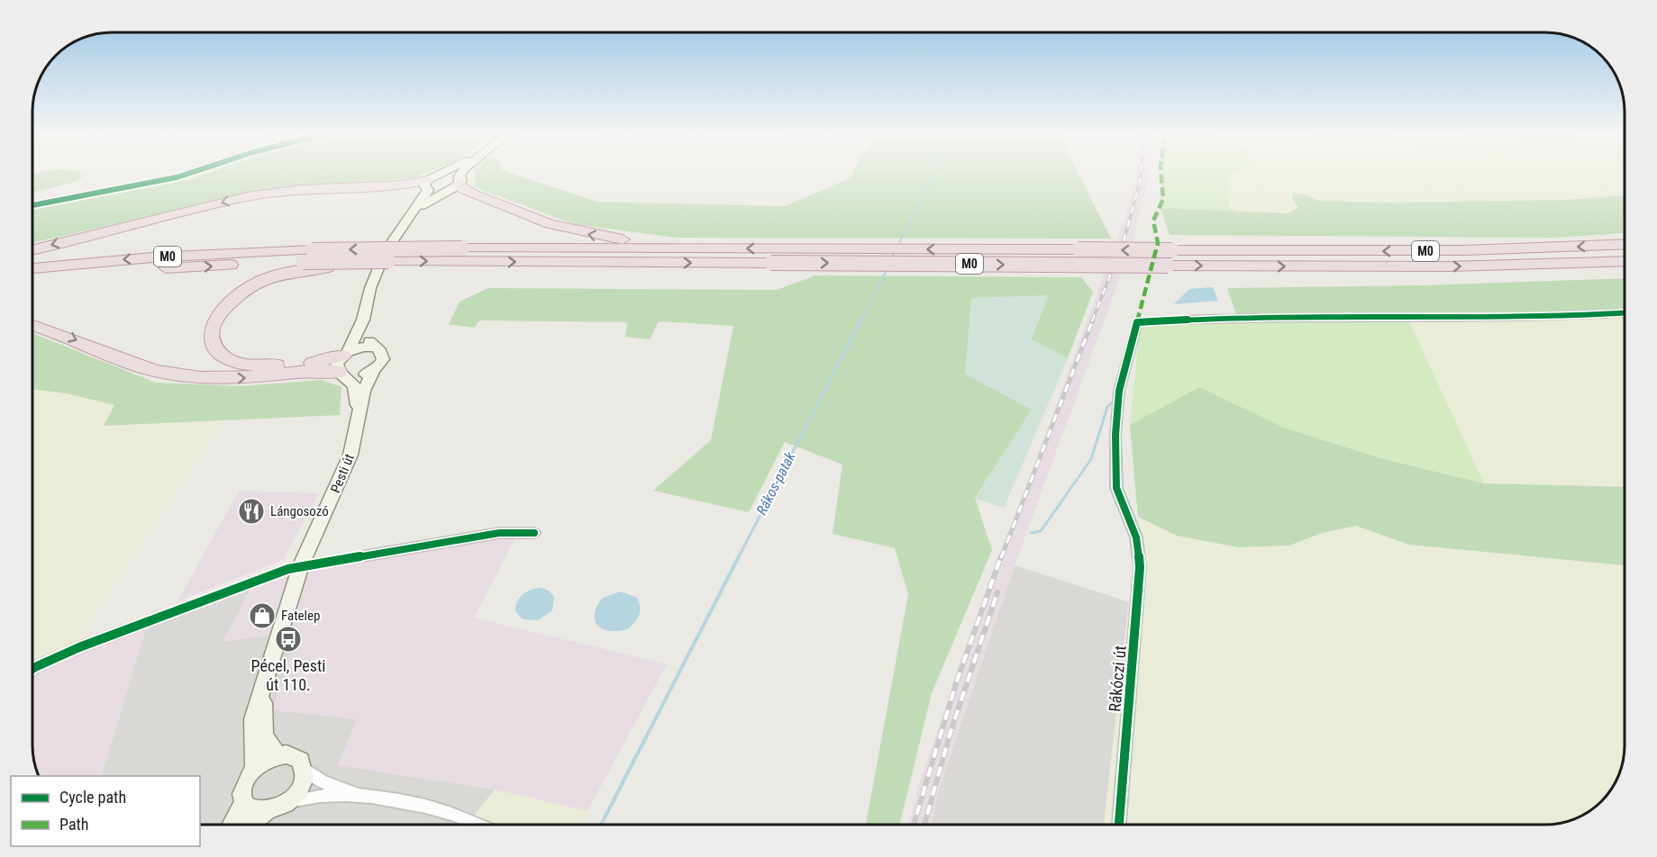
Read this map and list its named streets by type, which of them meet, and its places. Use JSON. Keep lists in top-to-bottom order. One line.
{"streets":{"highway":["M0"],"main road":["Pesti út"],"street":["Rákóczi út"]},"water":["Rákos-patak"],"places":{"restaurant":["Lángosozó"],"shop":["Fatelep"],"bus stop":["Pécel, Pesti út 110."]},"legend":["Cycle path","Path"]}
